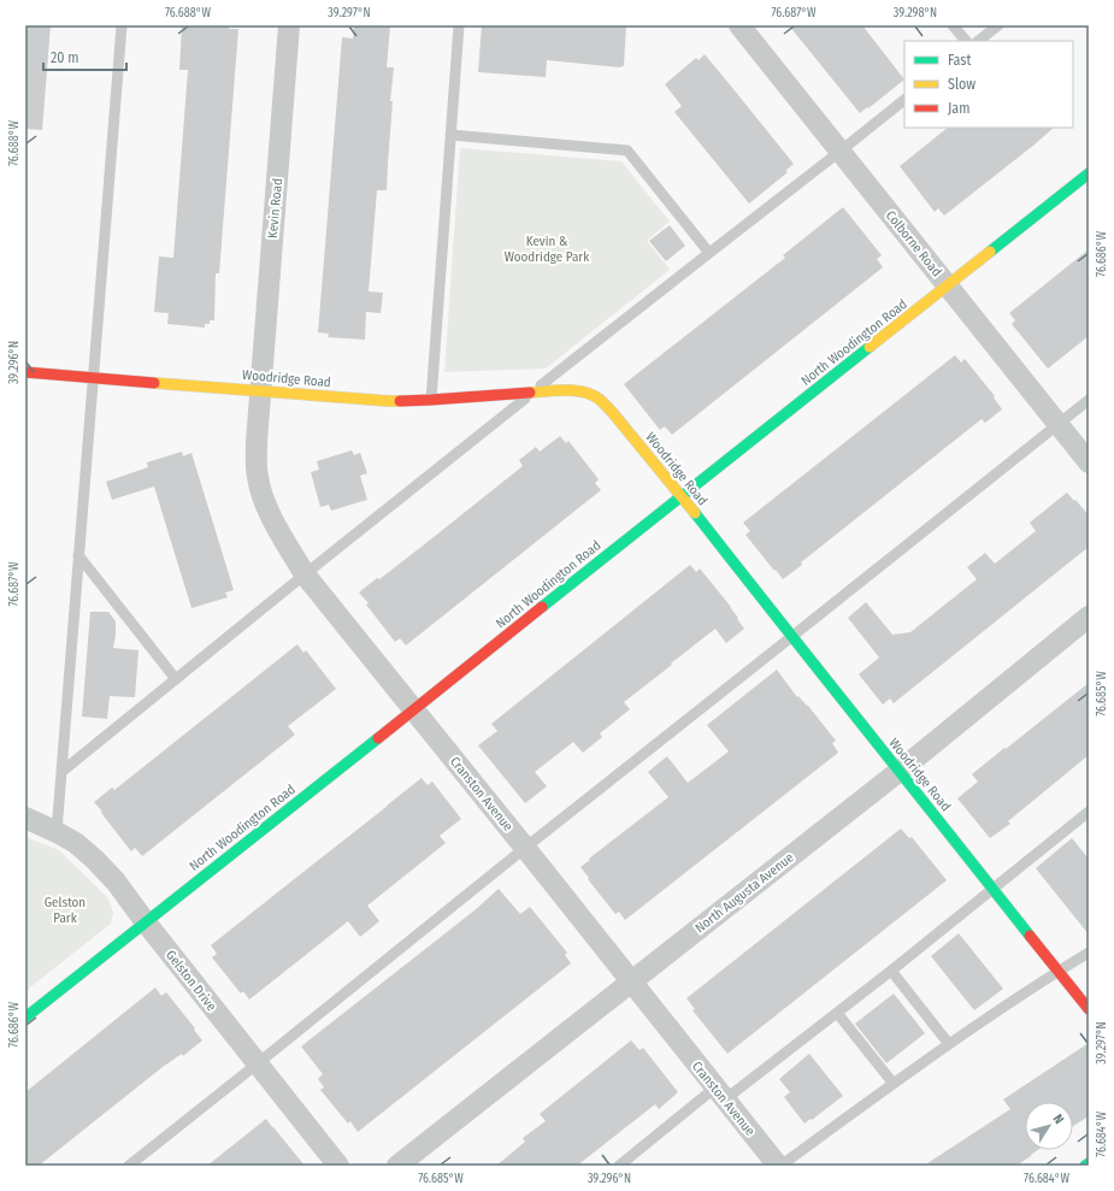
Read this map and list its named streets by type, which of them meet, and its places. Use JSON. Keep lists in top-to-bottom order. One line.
{"streets":{"street":["Kevin Road","Colborne Road","North Woodington Road","Woodridge Road","Cranston Avenue","North Augusta Avenue","Gelston Drive"]},"crossings":[["Kevin Road","Woodridge Road"],["Kevin Road","Cranston Avenue"],["Colborne Road","North Woodington Road"],["North Woodington Road","Woodridge Road"],["North Woodington Road","Cranston Avenue"],["North Woodington Road","Gelston Drive"],["Woodridge Road","Cranston Avenue"],["Woodridge Road","North Augusta Avenue"],["Cranston Avenue","North Augusta Avenue"]],"parks":["Kevin & Woodridge Park","Gelston Park"],"legend":["Fast","Slow","Jam"],"scale_bar":"20 m","north":"top right","coordinates":["76.688°W","39.297°N","76.687°W","39.298°N","76.686°W","39.296°N","76.685°W","76.684°W"]}
